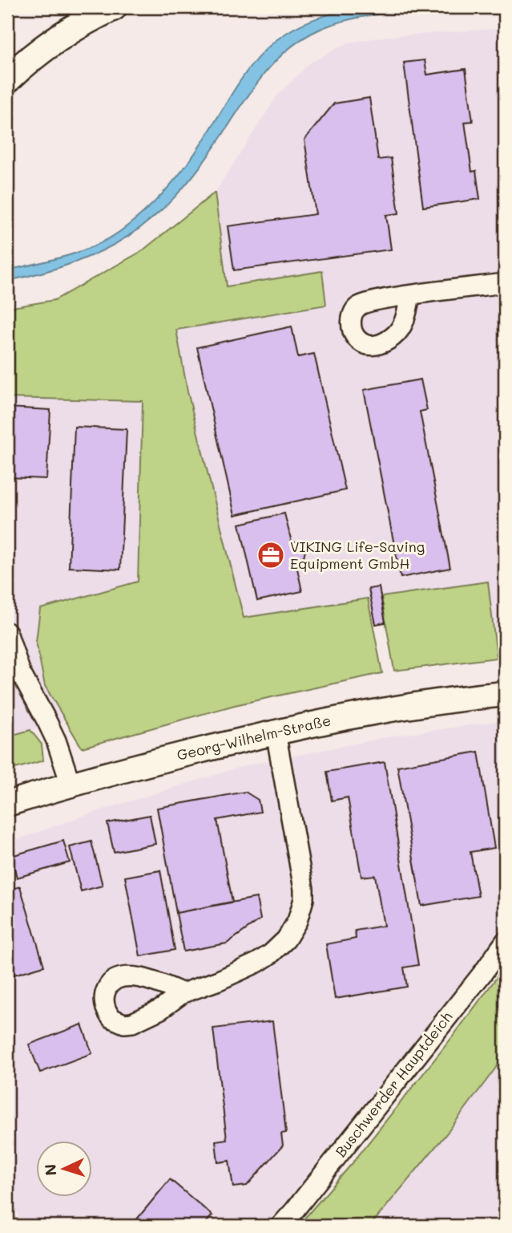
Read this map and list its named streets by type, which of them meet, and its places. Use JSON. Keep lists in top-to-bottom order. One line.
{"streets":{"main road":["Georg-Wilhelm-Straße"],"street":["Buschwerder Hauptdeich"]},"places":{"office":["VIKING Life-Saving Equipment GmbH"]},"north":"left"}
